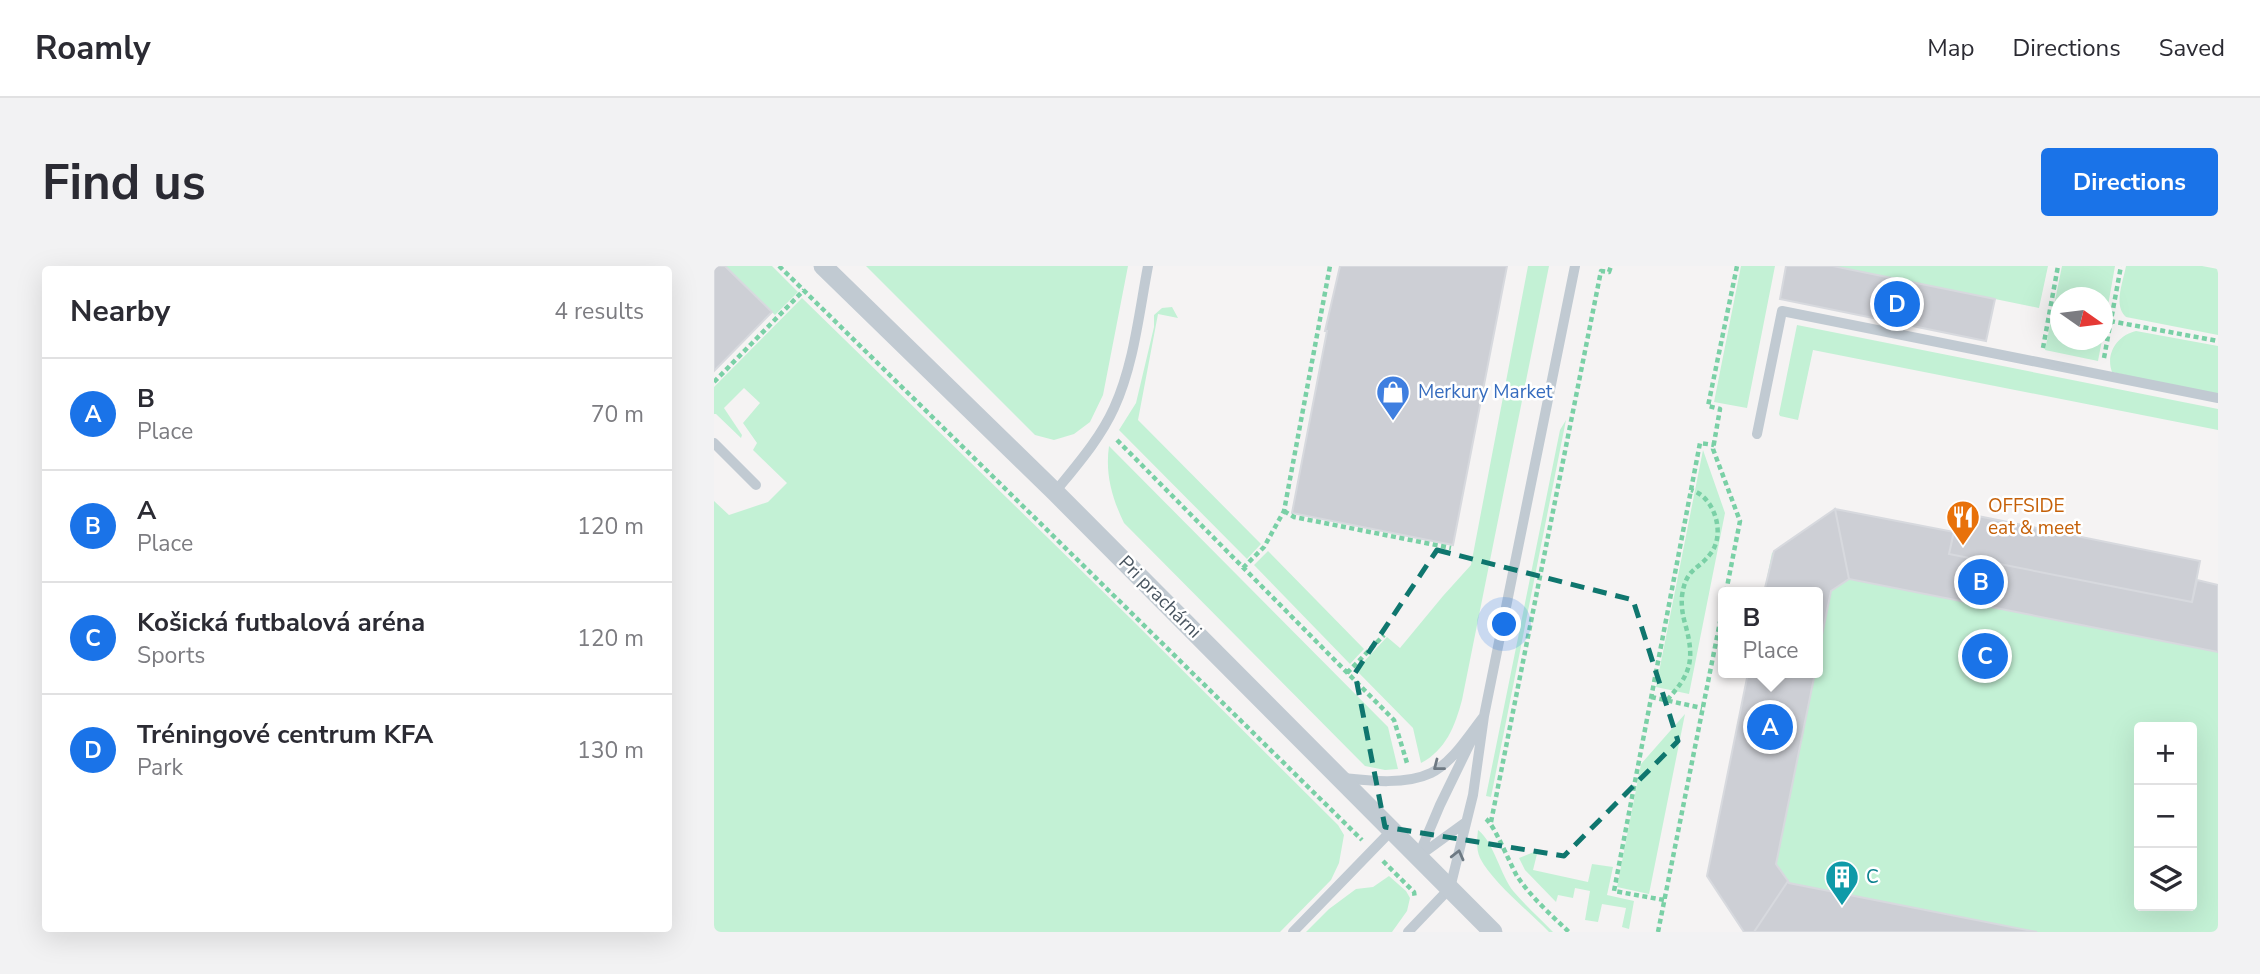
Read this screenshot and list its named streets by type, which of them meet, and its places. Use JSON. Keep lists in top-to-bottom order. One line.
{"streets":{"street":["Pri prachárni"]},"places":{"shop":["Merkury Market"],"restaurant":["OFFSIDE eat & meet"],"building":["C"]},"north":"right","page":{"header":"Roamly","nav":["Map","Directions","Saved"],"buttons":"Directions","title":"Find us","heading":["Nearby","4 results"],"pins":["D","B","C","A"],"list":[{"mark":"A","name":"B","note":"Place","value":"70 m"},{"mark":"B","name":"A","note":"Place","value":"120 m"},{"mark":"C","name":"Košická futbalová aréna","note":"Sports","value":"120 m"},{"mark":"D","name":"Tréningové centrum KFA","note":"Park","value":"130 m"}],"popup":["B","Place"],"map_buttons":["+","−"]}}
